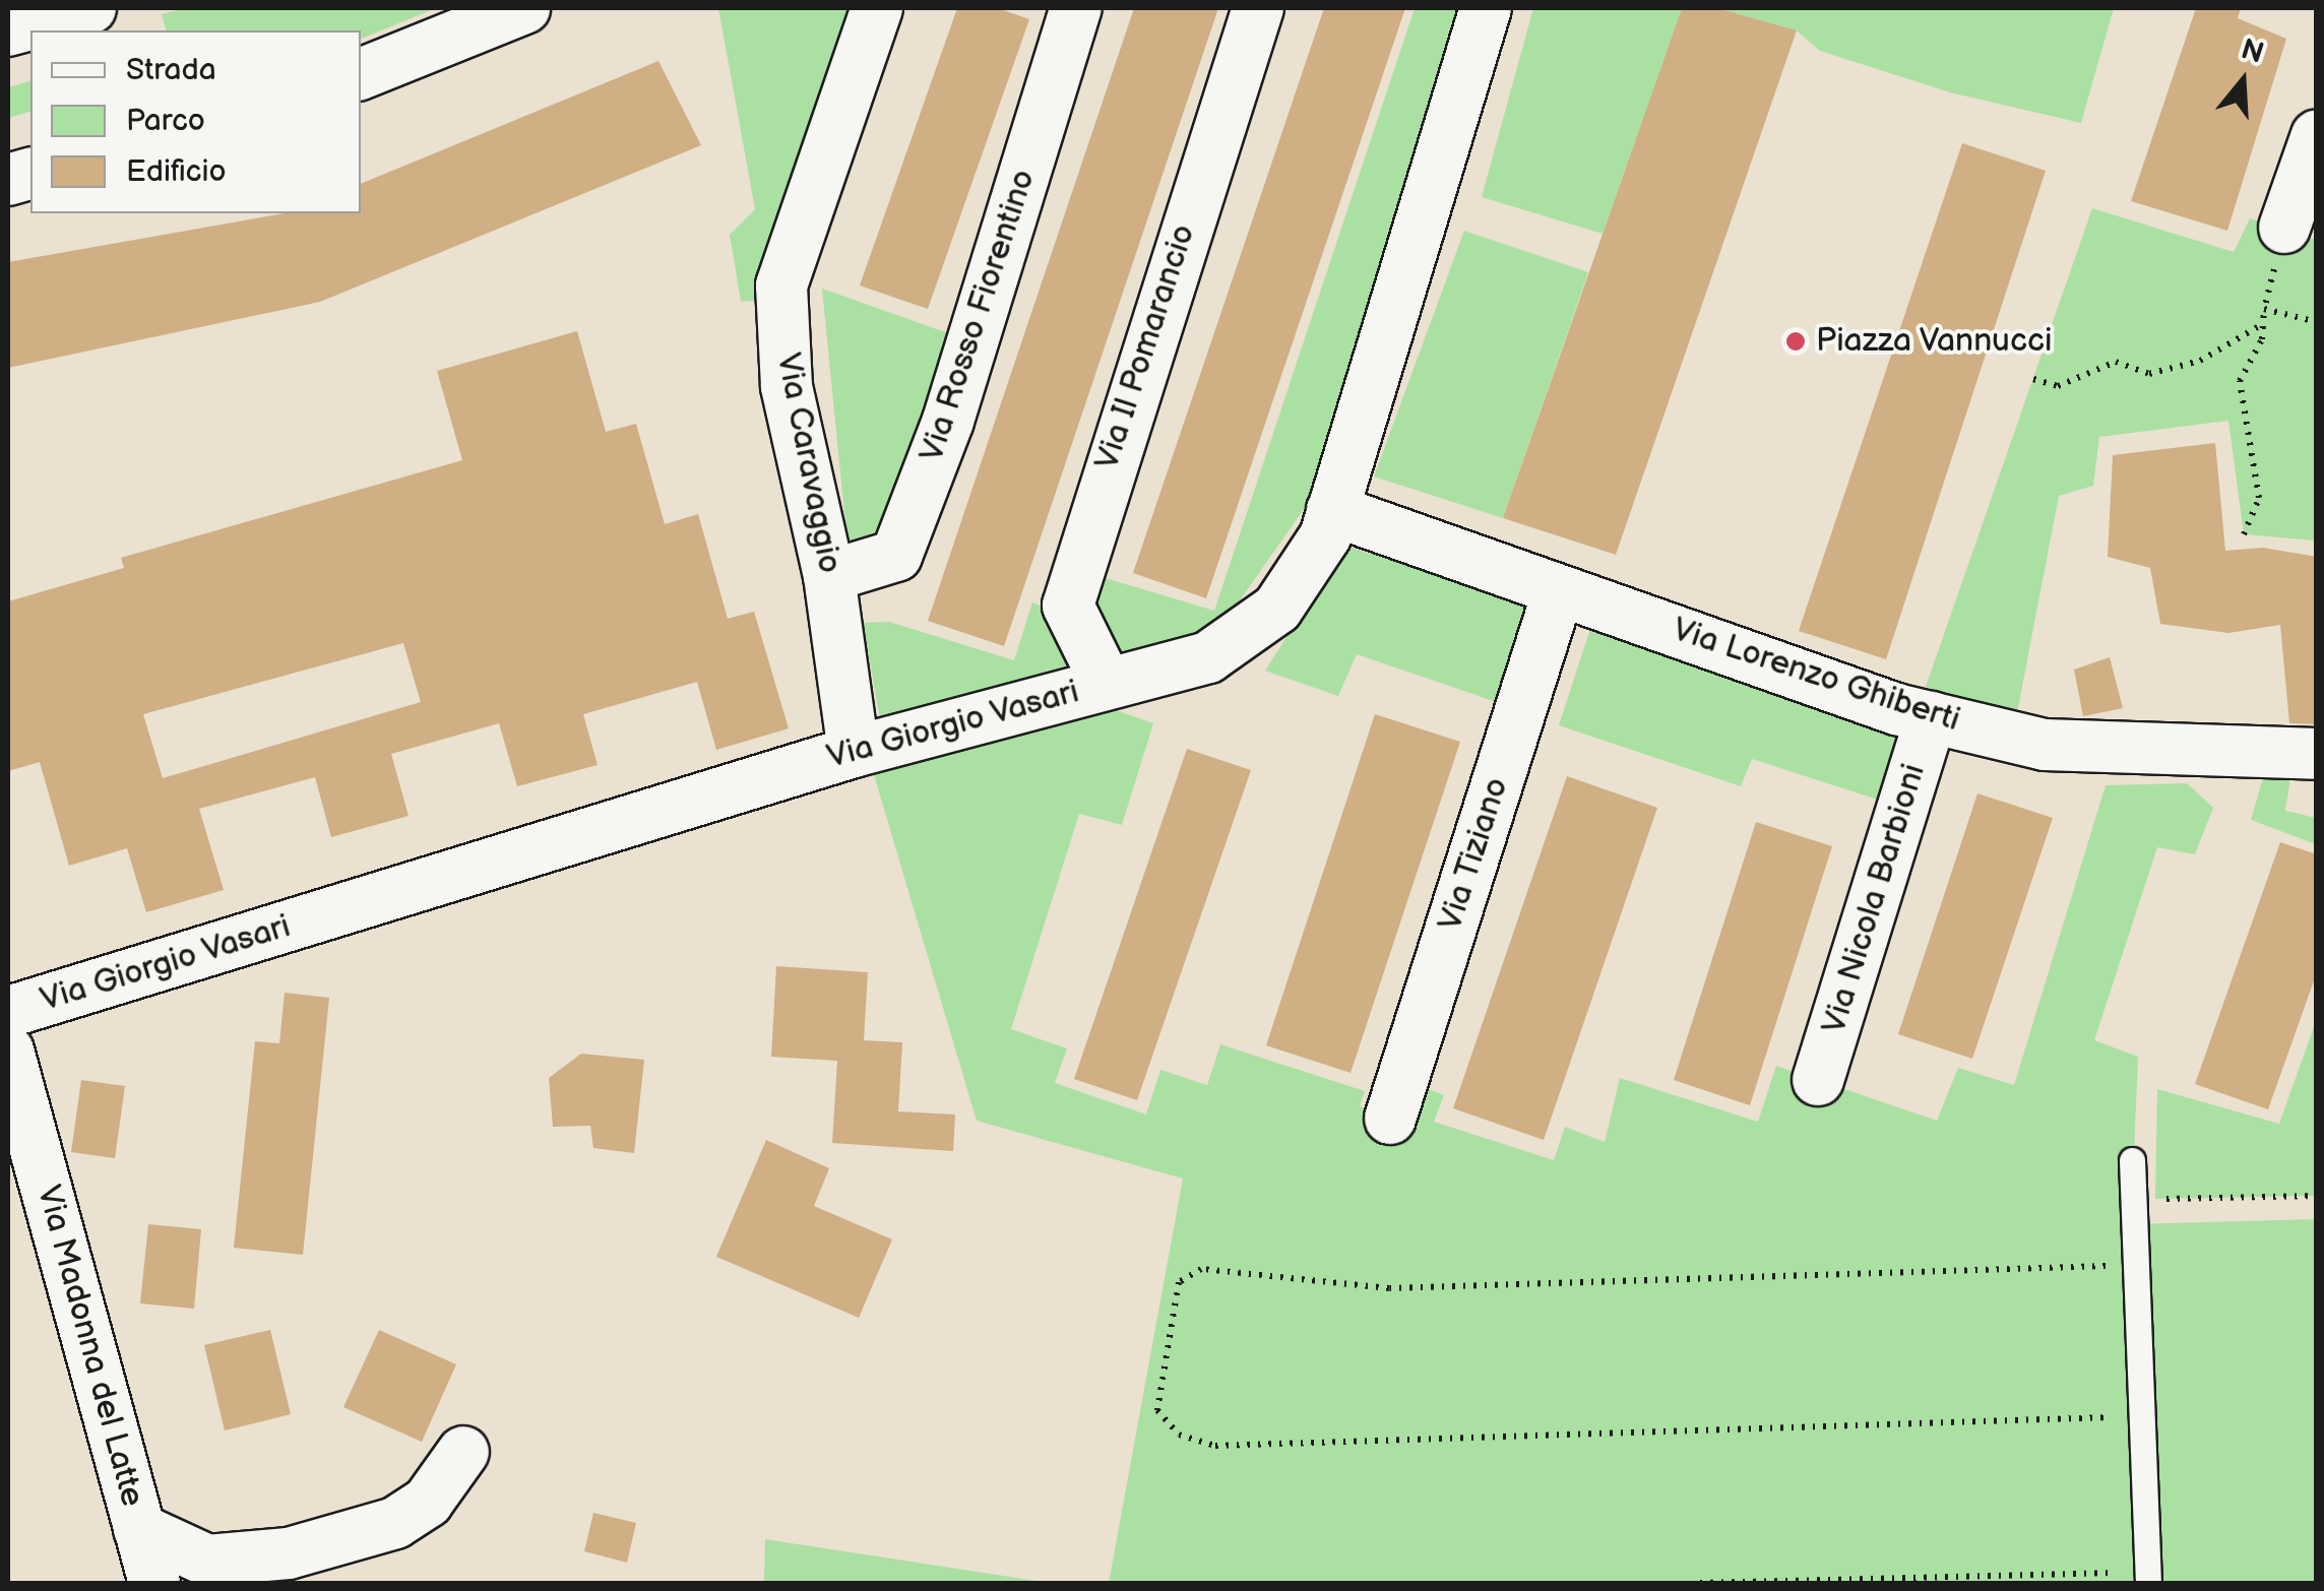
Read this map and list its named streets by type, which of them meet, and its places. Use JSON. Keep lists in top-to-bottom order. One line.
{"streets":{"street":["Via Rosso Fiorentino","Via Il Pomarancio","Via Caravaggio","Via Lorenzo Ghiberti","Via Giorgio Vasari","Via Tiziano","Via Nicola Barbioni","Via Madonna del Latte"]},"crossings":[["Via Rosso Fiorentino","Via Caravaggio"],["Via Il Pomarancio","Via Giorgio Vasari"],["Via Caravaggio","Via Giorgio Vasari"],["Via Lorenzo Ghiberti","Via Giorgio Vasari"],["Via Lorenzo Ghiberti","Via Tiziano"],["Via Lorenzo Ghiberti","Via Nicola Barbioni"]],"places":["Piazza Vannucci"],"legend":["Strada","Parco","Edificio"],"north":"top"}
